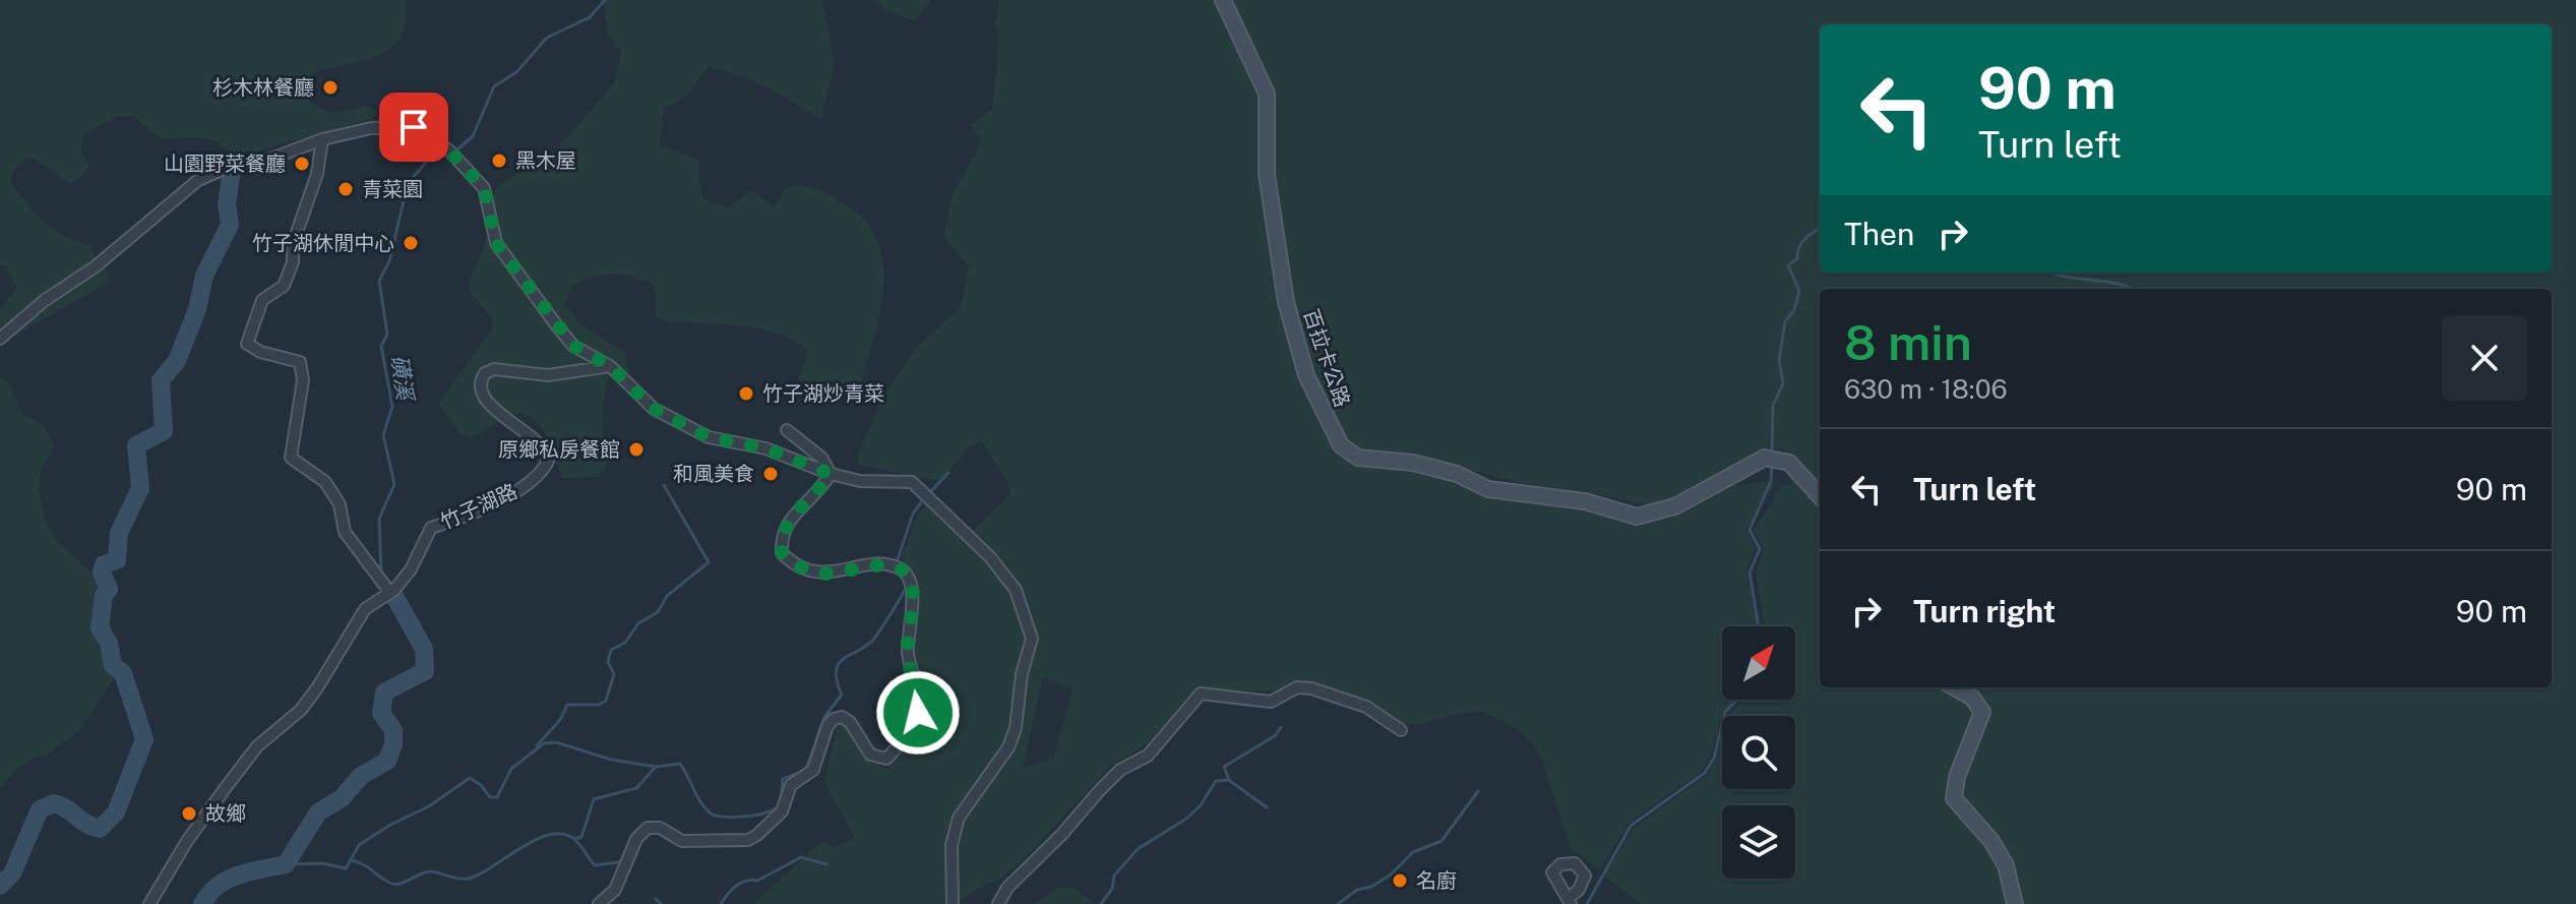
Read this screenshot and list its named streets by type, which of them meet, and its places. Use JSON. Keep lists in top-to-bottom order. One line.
{"streets":{"main road":["百拉卡公路"],"street":["竹子湖路"]},"water":["磺溪"],"places":["杉木林餐廳","黑木屋","山園野菜餐廳","青菜園","竹子湖休閒中心","竹子湖炒青菜","原鄉私房餐館","和風美食","故鄉","名廚"],"north":"top right","page":{"turn":["90 m","Turn left"],"then":"Then","heading":["8 min","630 m · 18:06"],"list":[{"name":"Turn left","value":"90 m"},{"name":"Turn right","value":"90 m"}]}}
